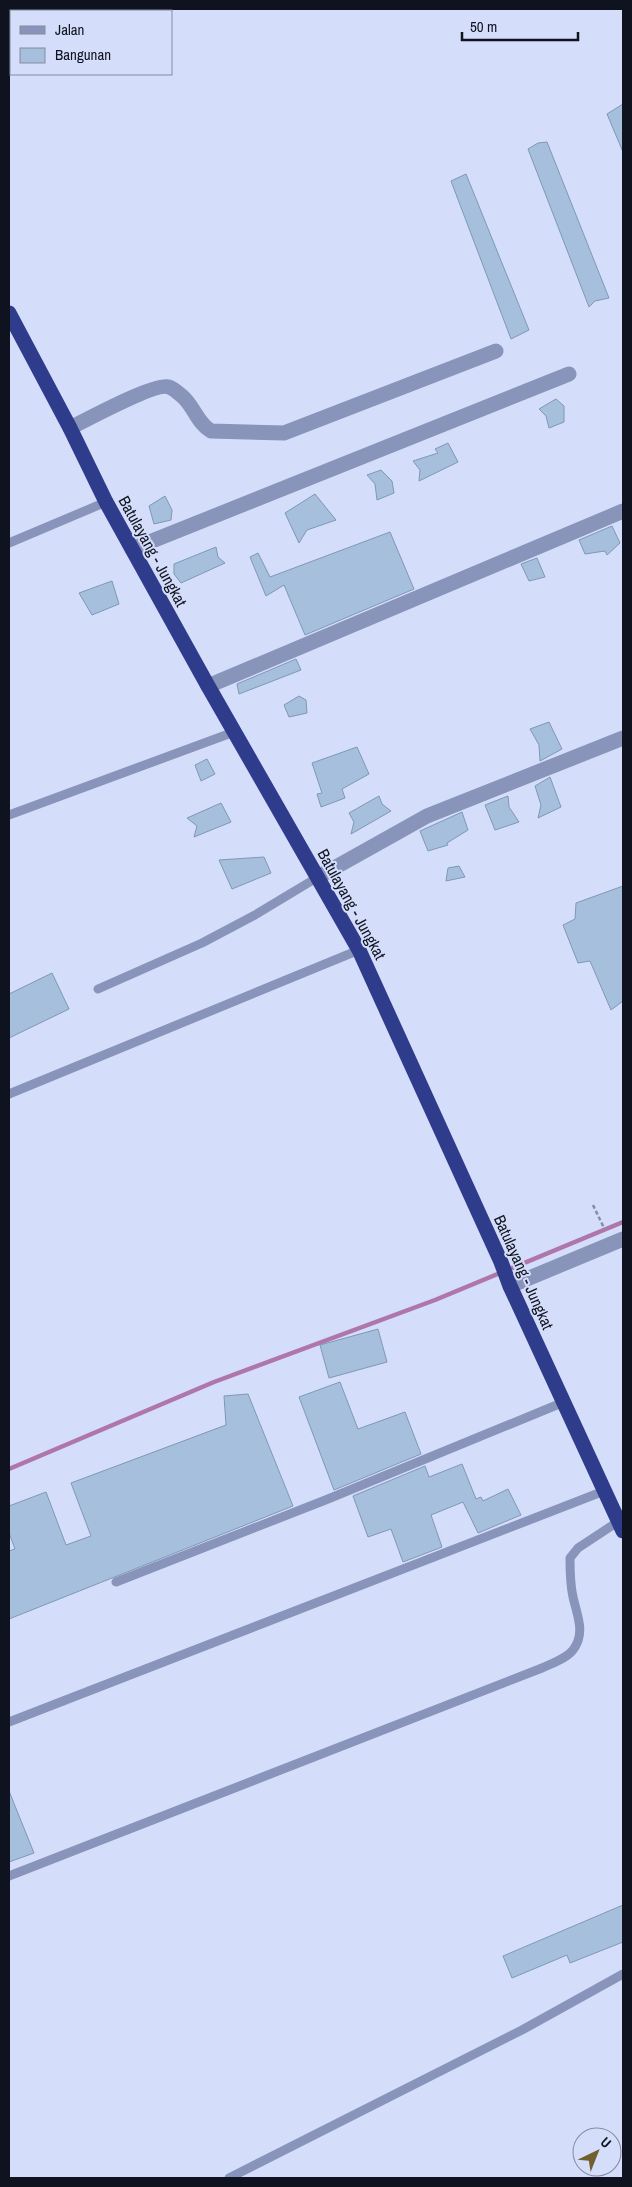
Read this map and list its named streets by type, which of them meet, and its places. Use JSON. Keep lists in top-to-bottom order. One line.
{"streets":{"highway":["Batulayang - Jungkat"]},"legend":["Jalan","Bangunan"],"scale_bar":"50 m","north":"top right"}
